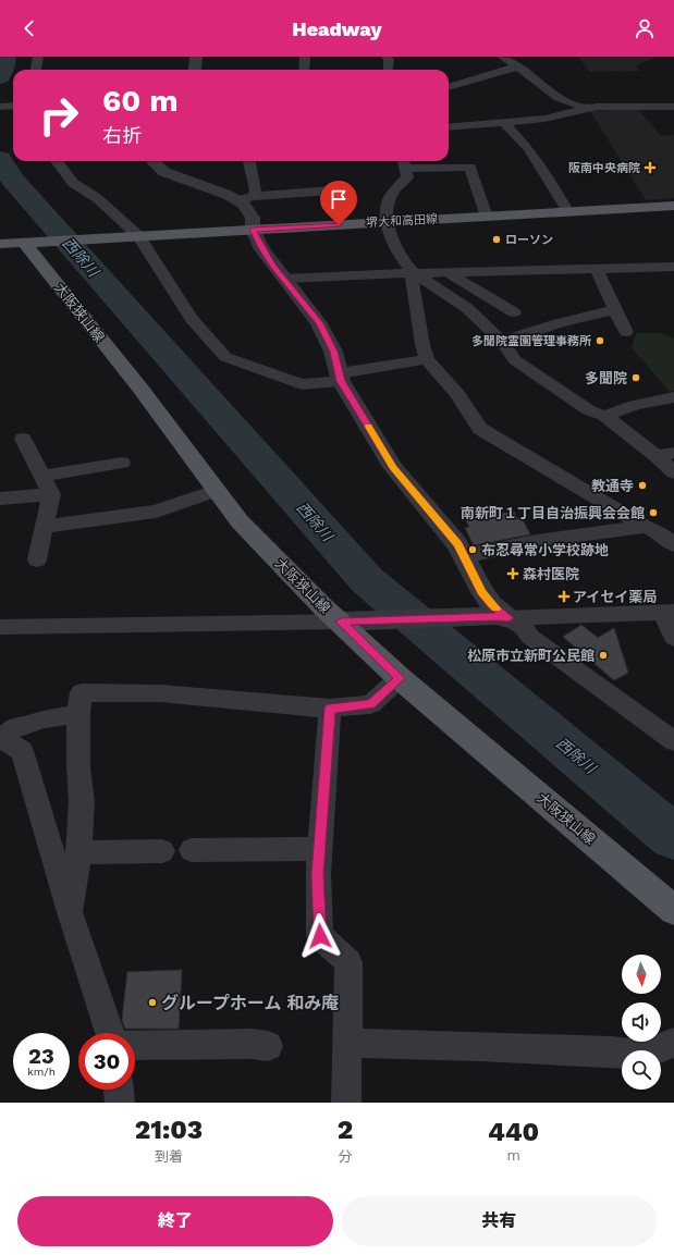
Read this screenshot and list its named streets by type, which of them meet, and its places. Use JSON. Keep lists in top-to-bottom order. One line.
{"streets":{"main road":["堺大和高田線","大阪狭山線"]},"crossings":[["堺大和高田線","大阪狭山線"]],"water":["西除川"],"places":{"health":["阪南中央病院","森村医院","アイセイ薬局"],"other":["ローソン","多聞院霊園管理事務所","多聞院","教通寺","南新町１丁目自治振興会会館","布忍尋常小学校跡地","松原市立新町公民館","グループホーム 和み庵"]},"north":"bottom","page":{"header":"Headway","turn":["60 m","右折"],"speed":"23 km/h","limit":"30","eta":["21:03","到着","2","分","440","m"],"buttons":["終了","共有"]}}
